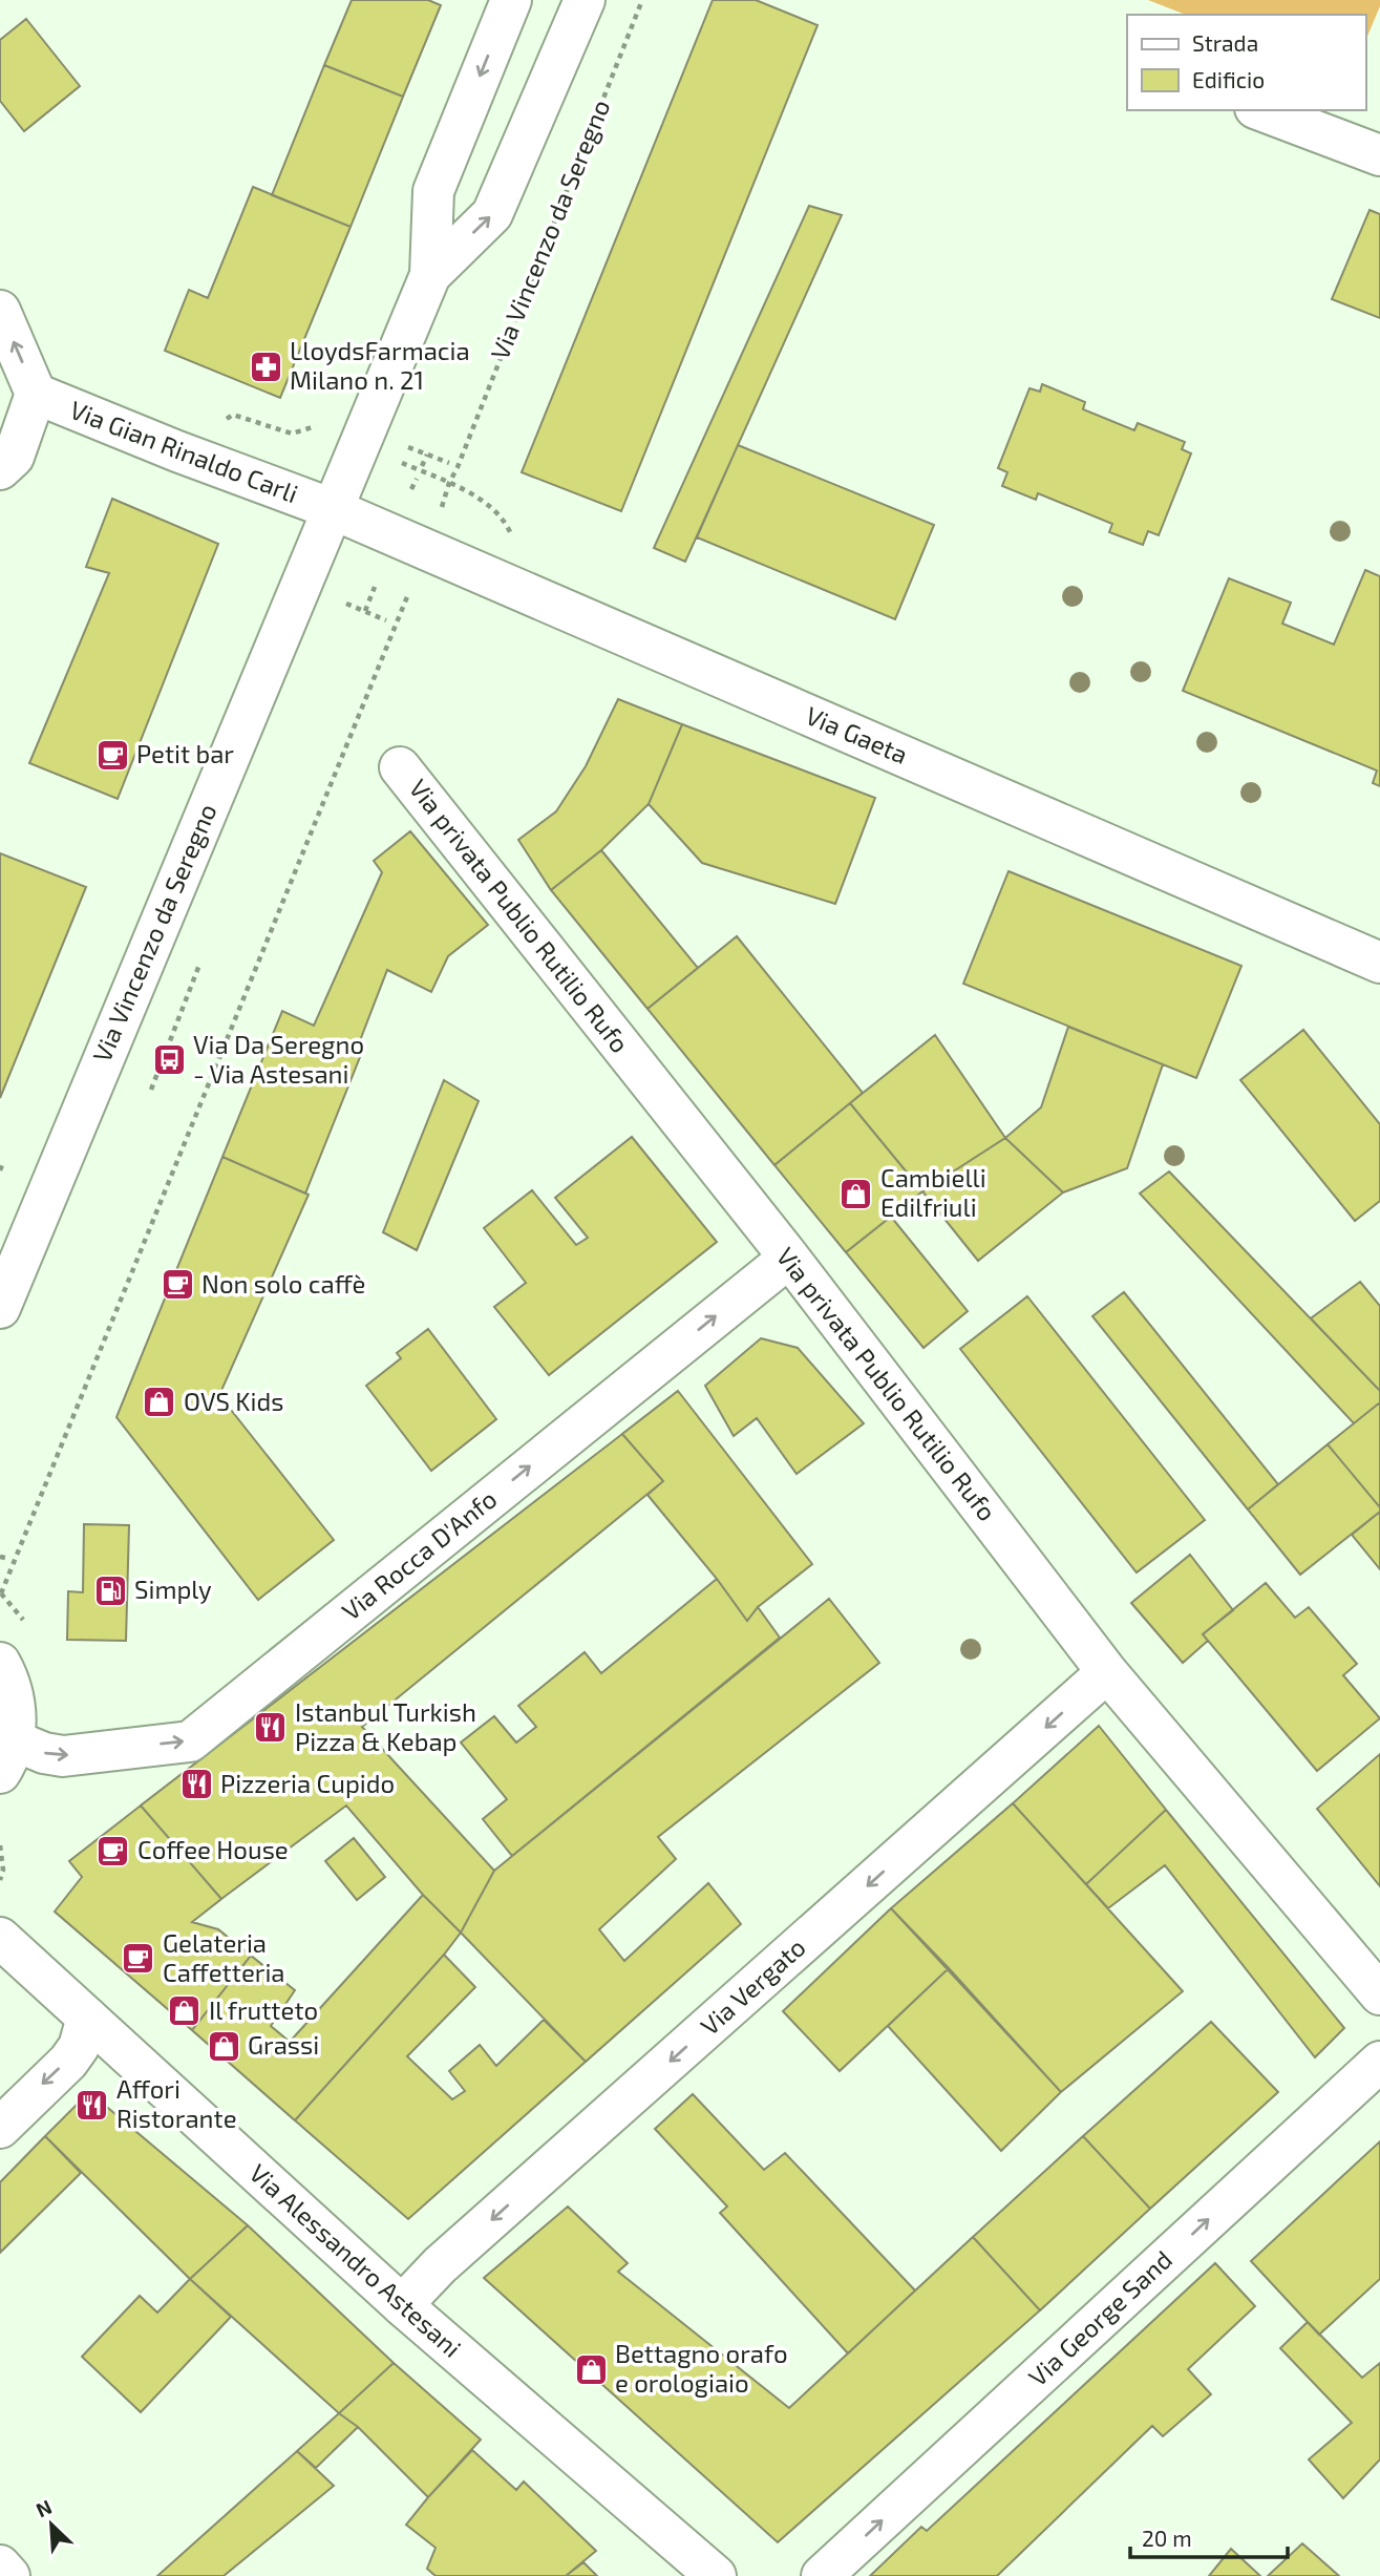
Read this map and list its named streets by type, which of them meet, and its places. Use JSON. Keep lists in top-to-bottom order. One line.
{"streets":{"street":["Via Vincenzo da Seregno","Via Gian Rinaldo Carli","Via Gaeta","Via privata Publio Rutilio Rufo","Via Rocca D'Anfo","Via Vergato","Via Alessandro Astesani","Via George Sand"]},"crossings":[["Via Vincenzo da Seregno","Via Gian Rinaldo Carli"],["Via Vincenzo da Seregno","Via Gaeta"],["Via Gian Rinaldo Carli","Via Gaeta"],["Via privata Publio Rutilio Rufo","Via Rocca D'Anfo"],["Via privata Publio Rutilio Rufo","Via Vergato"],["Via Vergato","Via Alessandro Astesani"]],"one_way":["Via Rocca D'Anfo","Via Vergato","Via George Sand"],"places":{"pharmacy":["LloydsFarmacia Milano n. 21"],"cafe":["Petit bar","Non solo caffè","Coffee House","Gelateria Caffetteria"],"bus stop":["Via Da Seregno - Via Astesani"],"shop":["Cambielli Edilfriuli","OVS Kids","Il frutteto","Grassi","Bettagno orafo e orologiaio"],"fuel station":["Simply"],"restaurant":["Istanbul Turkish Pizza & Kebap","Pizzeria Cupido","Affori Ristorante"]},"legend":["Strada","Edificio"],"scale_bar":"20 m","north":"top left"}
